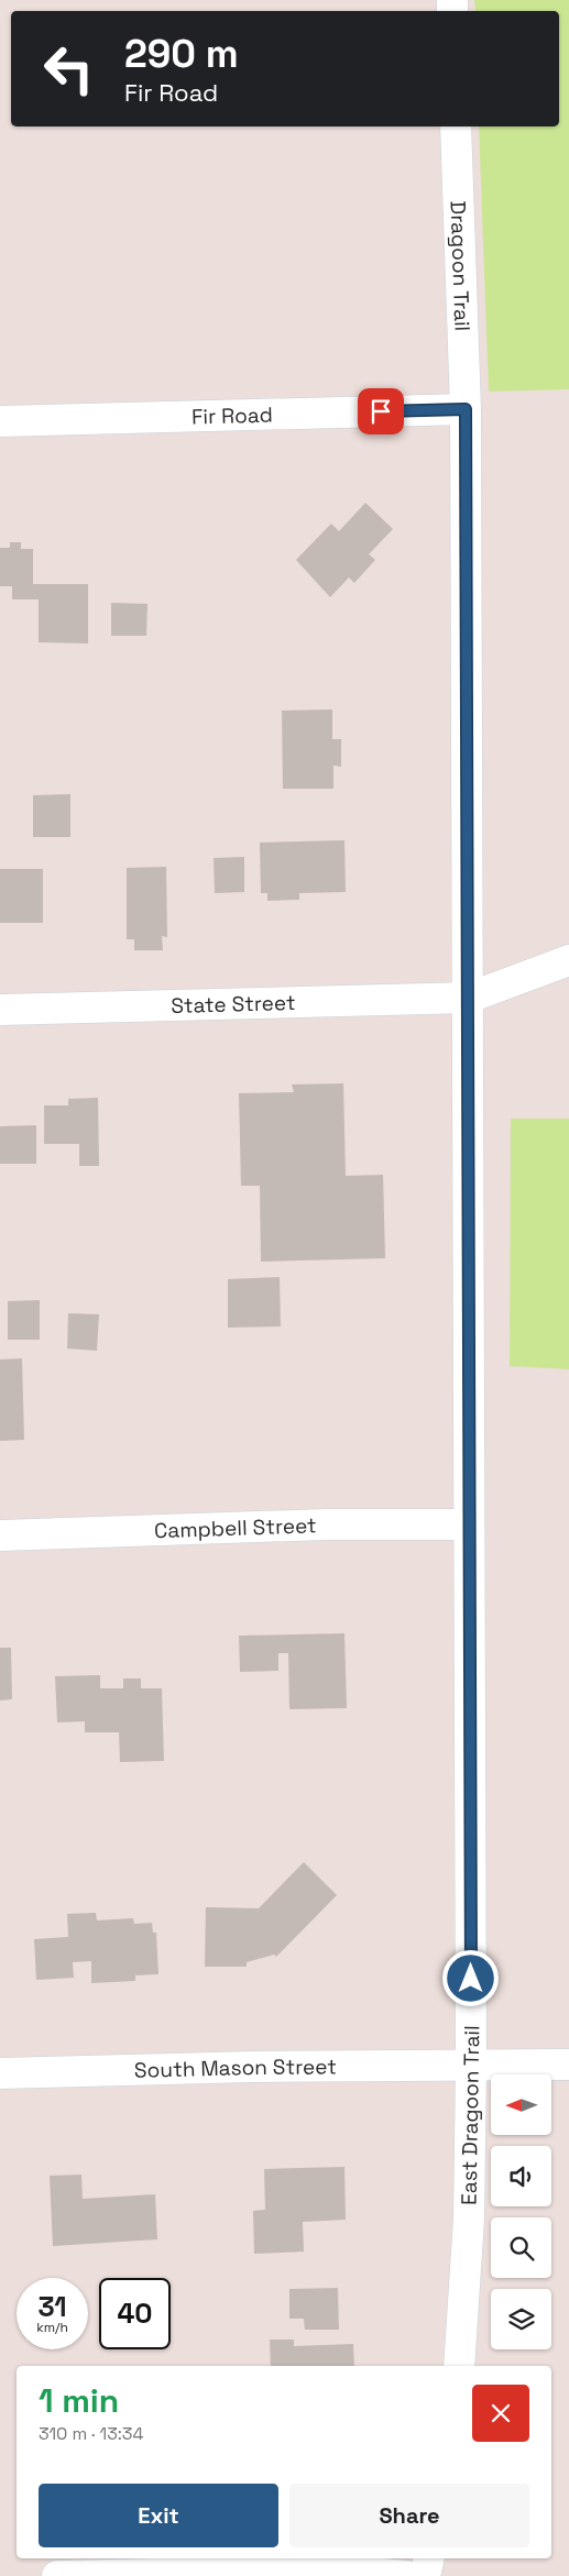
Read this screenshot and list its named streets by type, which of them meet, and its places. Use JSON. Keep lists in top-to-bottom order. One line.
{"streets":{"street":["Dragoon Trail","Fir Road","State Street","Campbell Street","South Mason Street","East Dragoon Trail"]},"crossings":[["Dragoon Trail","Fir Road"],["Dragoon Trail","East Dragoon Trail"],["Fir Road","East Dragoon Trail"],["State Street","East Dragoon Trail"],["Campbell Street","East Dragoon Trail"],["South Mason Street","East Dragoon Trail"]],"north":"left","page":{"turn":["290 m","Fir Road"],"speed":"31 km/h","limit":"40","heading":["1 min","310 m · 13:34"],"buttons":["Exit","Share"]}}
